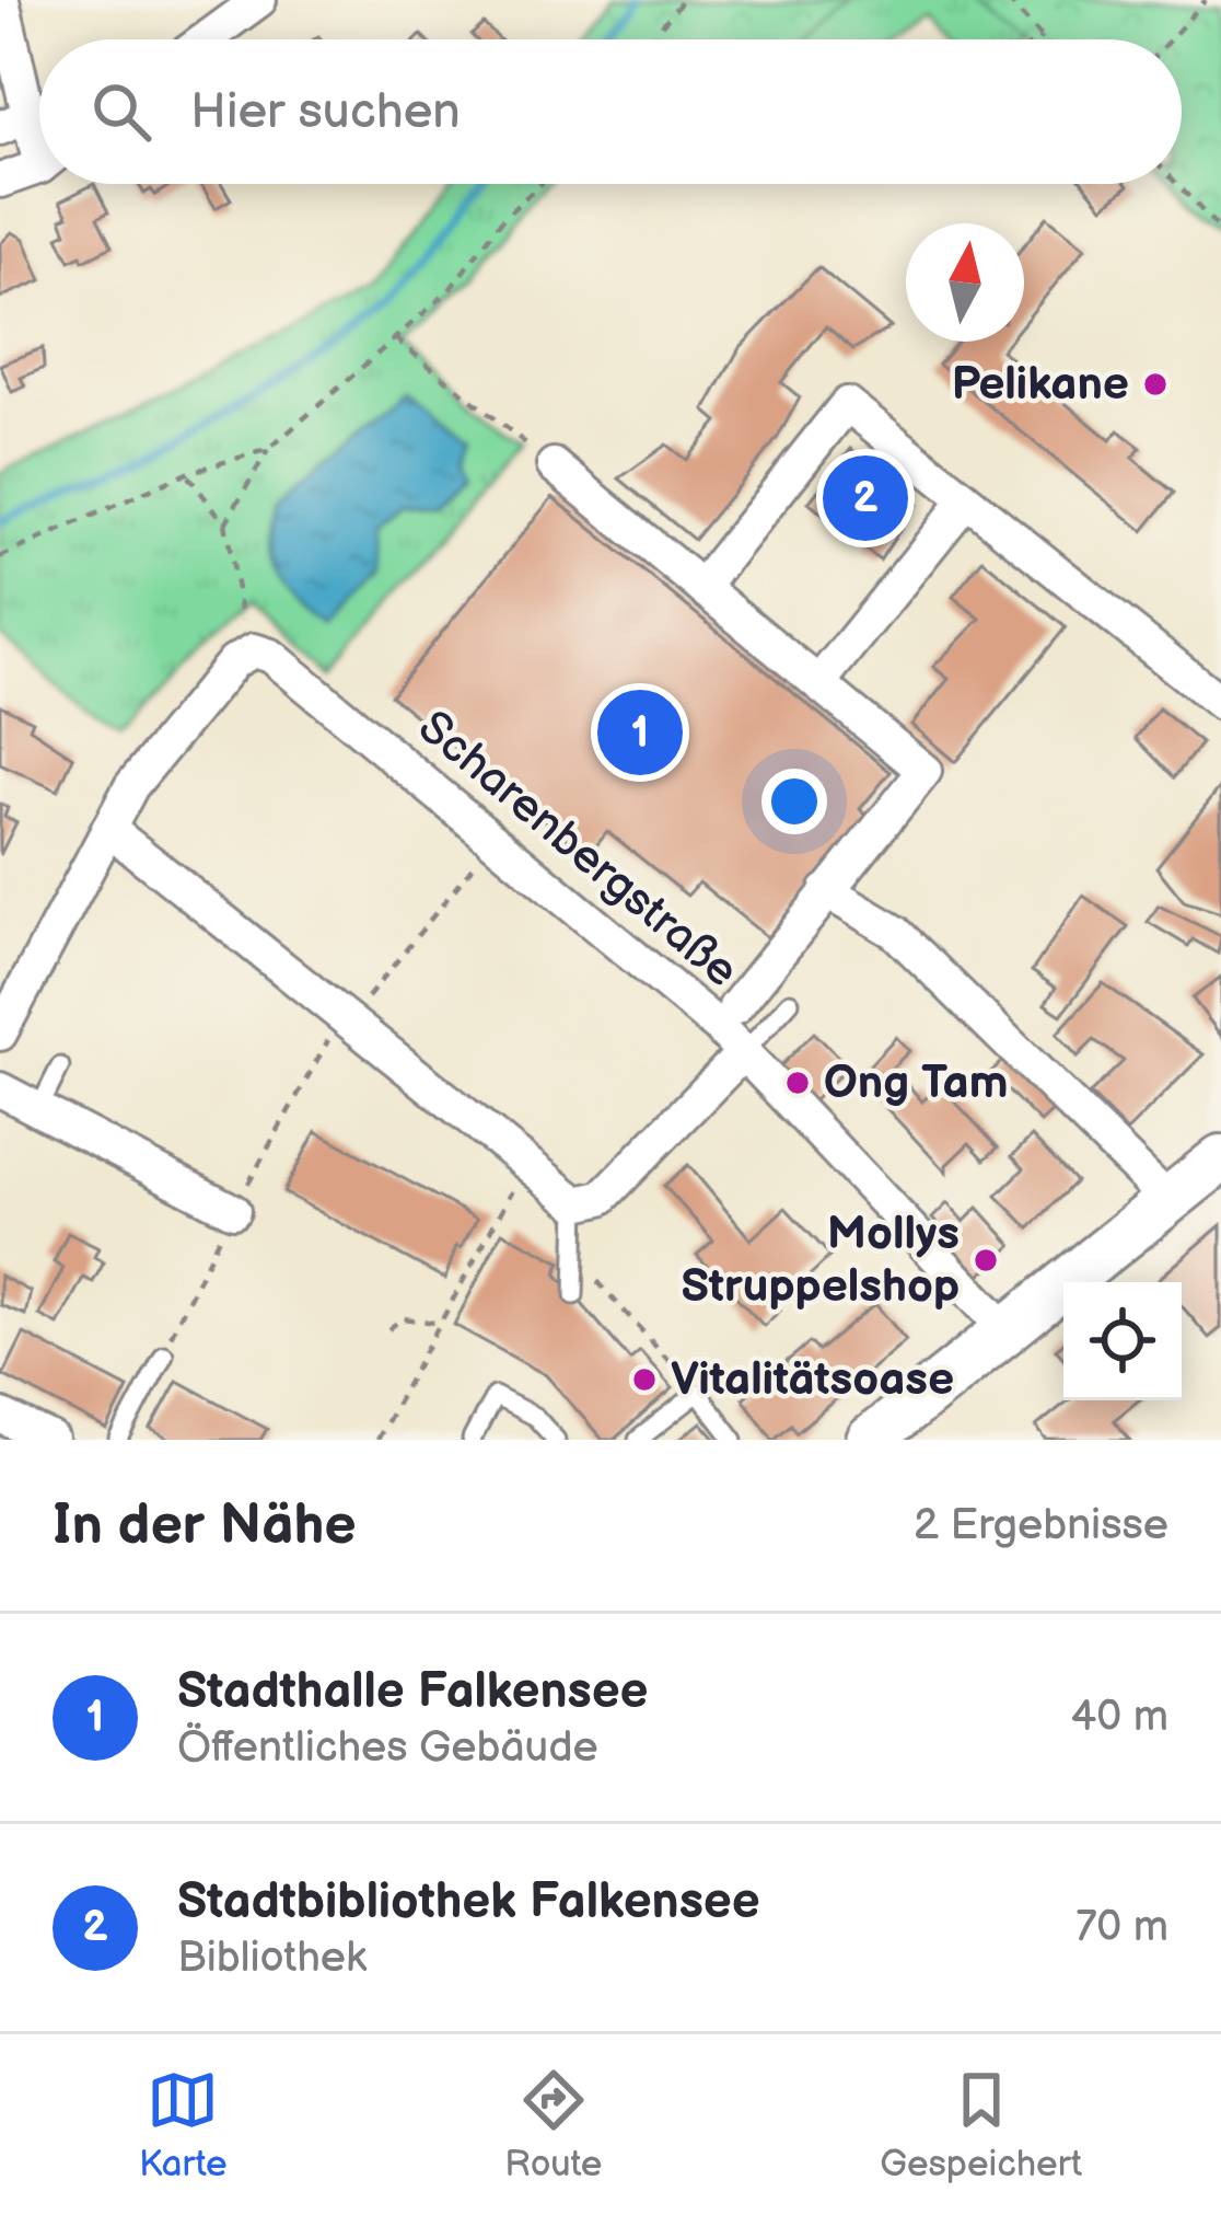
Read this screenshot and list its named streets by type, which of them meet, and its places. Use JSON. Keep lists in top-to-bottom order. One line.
{"streets":{"street":["Scharenbergstraße"]},"places":["Pelikane","Ong Tam","Mollys Struppelshop","Vitalitätsoase"],"north":"top","page":{"search":"Hier suchen","pins":["2","1"],"heading":["In der Nähe","2 Ergebnisse"],"list":[{"mark":"1","name":"Stadthalle Falkensee","note":"Öffentliches Gebäude","value":"40 m"},{"mark":"2","name":"Stadtbibliothek Falkensee","note":"Bibliothek","value":"70 m"}],"nav":["Karte","Route","Gespeichert"]}}
